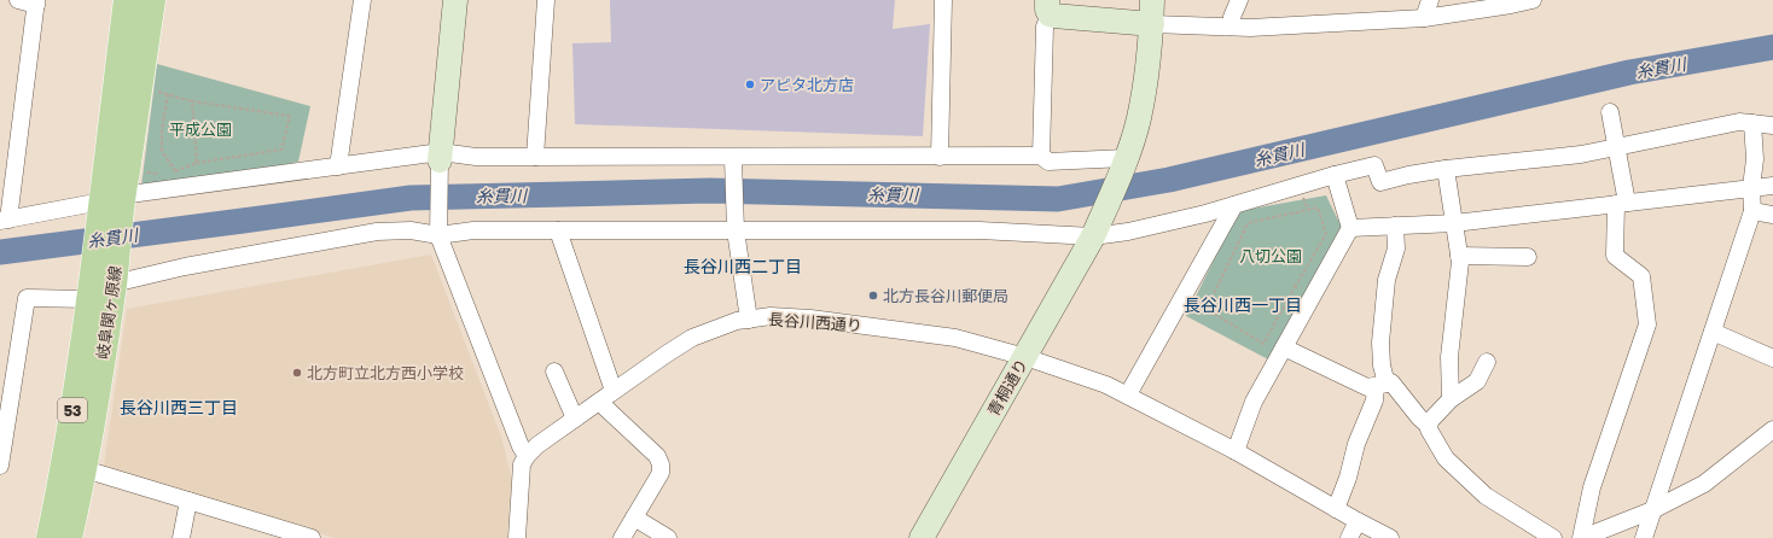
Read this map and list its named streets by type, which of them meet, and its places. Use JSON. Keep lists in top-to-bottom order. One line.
{"streets":{"main road":["岐阜関ヶ原線","53"],"street":["長谷川西通り","青桐通り"]},"crossings":[["長谷川西通り","青桐通り"]],"districts":["長谷川西二丁目","長谷川西一丁目","長谷川西三丁目"],"water":["糸貫川"],"parks":["平成公園","八切公園"],"places":["アピタ北方店","北方長谷川郵便局","北方町立北方西小学校"]}
